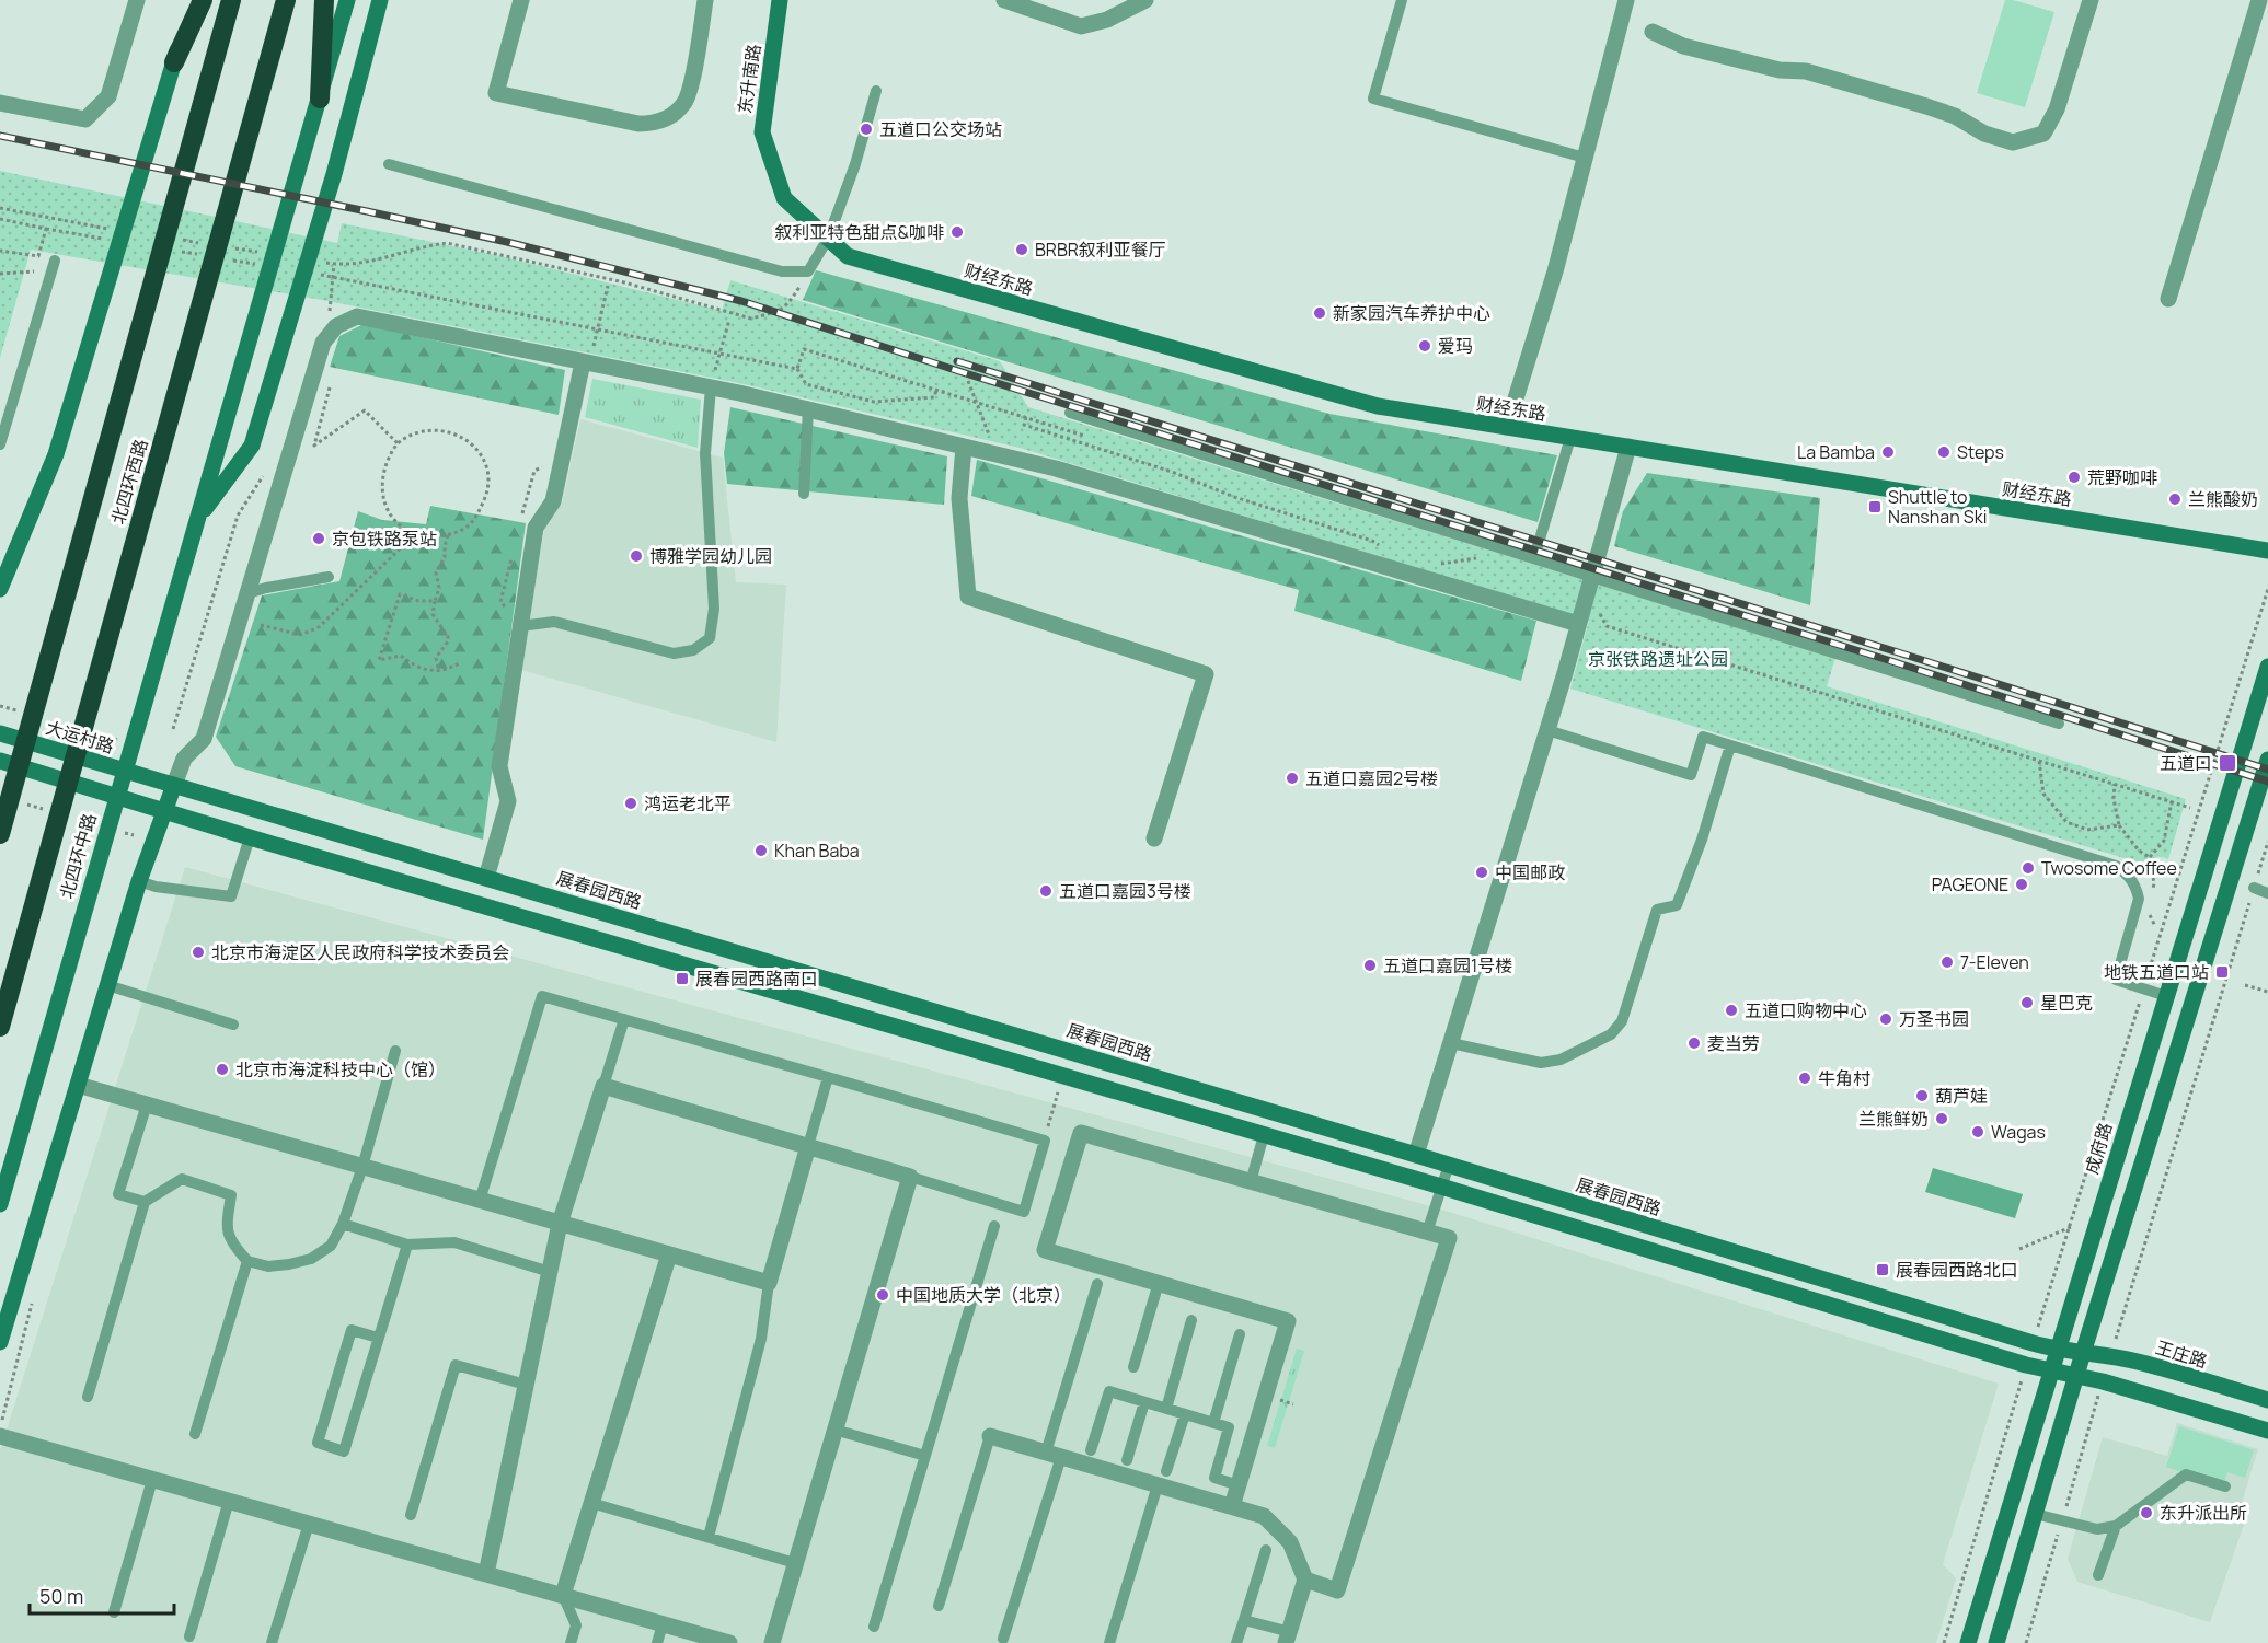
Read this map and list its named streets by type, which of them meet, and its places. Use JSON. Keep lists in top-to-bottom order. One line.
{"streets":{"highway":["北四环西路"],"main road":["东升南路","财经东路","大运村路","北四环中路","展春园西路","成府路","王庄路"]},"crossings":[["东升南路","财经东路"],["大运村路","展春园西路"],["展春园西路","成府路"],["展春园西路","王庄路"]],"parks":["京张铁路遗址公园"],"places":{"other":["五道口公交场站","叙利亚特色甜点&咖啡","BRBR叙利亚餐厅","新家园汽车养护中心","爱玛","La Bamba","Steps","荒野咖啡","兰熊酸奶","京包铁路泵站","博雅学园幼儿园","五道口嘉园2号楼","鸿运老北平","Khan Baba","Twosome Coffee","中国邮政","PAGEONE","五道口嘉园3号楼","北京市海淀区人民政府科学技术委员会","7-Eleven","五道口嘉园1号楼","星巴克","五道口购物中心","万圣书园","麦当劳","北京市海淀科技中心（馆）","牛角村","葫芦娃","兰熊鲜奶","Wagas","中国地质大学（北京）","东升派出所"],"transit":["Shuttle to Nanshan Ski","五道口","地铁五道口站","展春园西路南口","展春园西路北口"]},"scale_bar":"50 m"}
